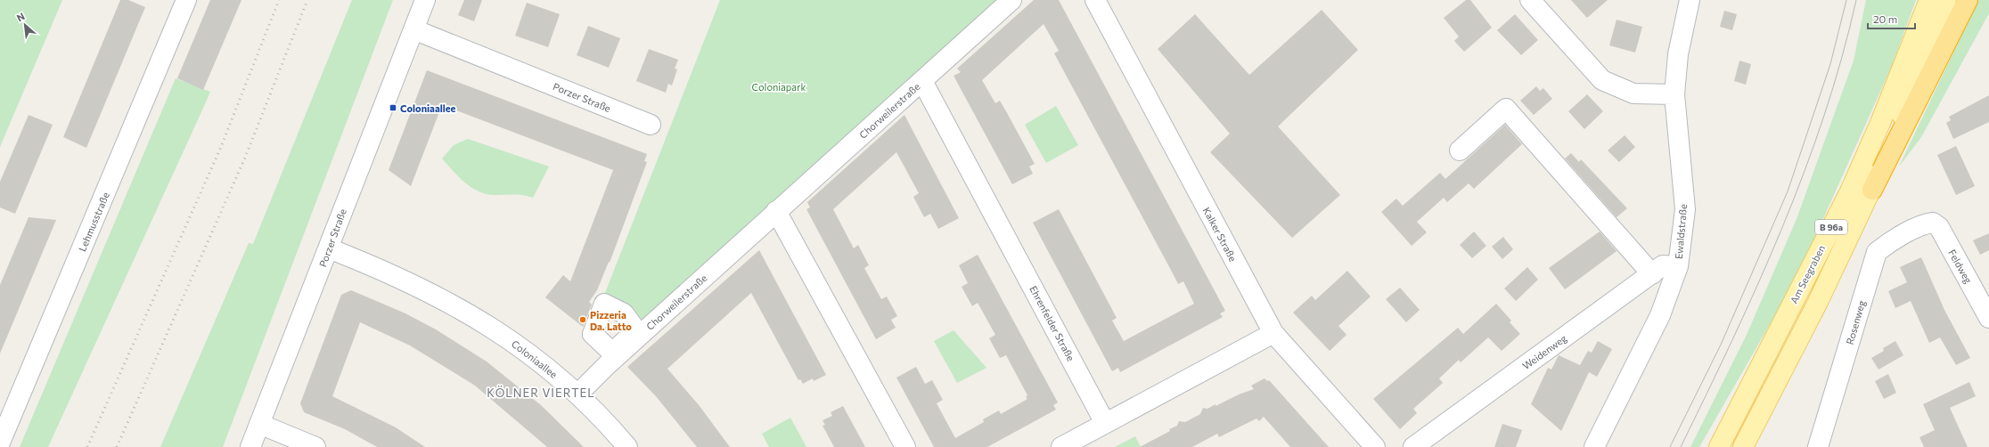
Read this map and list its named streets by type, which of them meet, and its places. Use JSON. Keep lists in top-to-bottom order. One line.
{"streets":{"main road":["B 96a","Am Seegraben"],"street":["Porzer Straße","Chorweilerstraße","Lehmusstraße","Ewaldstraße","Kalker Straße","Feldweg","Rosenweg","Ehrenfelder Straße","Weidenweg","Coloniaallee"]},"crossings":[["Porzer Straße","Coloniaallee"],["Chorweilerstraße","Ehrenfelder Straße"],["Chorweilerstraße","Coloniaallee"],["Ewaldstraße","Weidenweg"],["Feldweg","Rosenweg"]],"districts":["KÖLNER VIERTEL"],"parks":["Coloniapark"],"places":{"transit":["Coloniaallee"],"other":["Pizzeria Da. Latto"]},"scale_bar":"20 m","north":"top left"}
